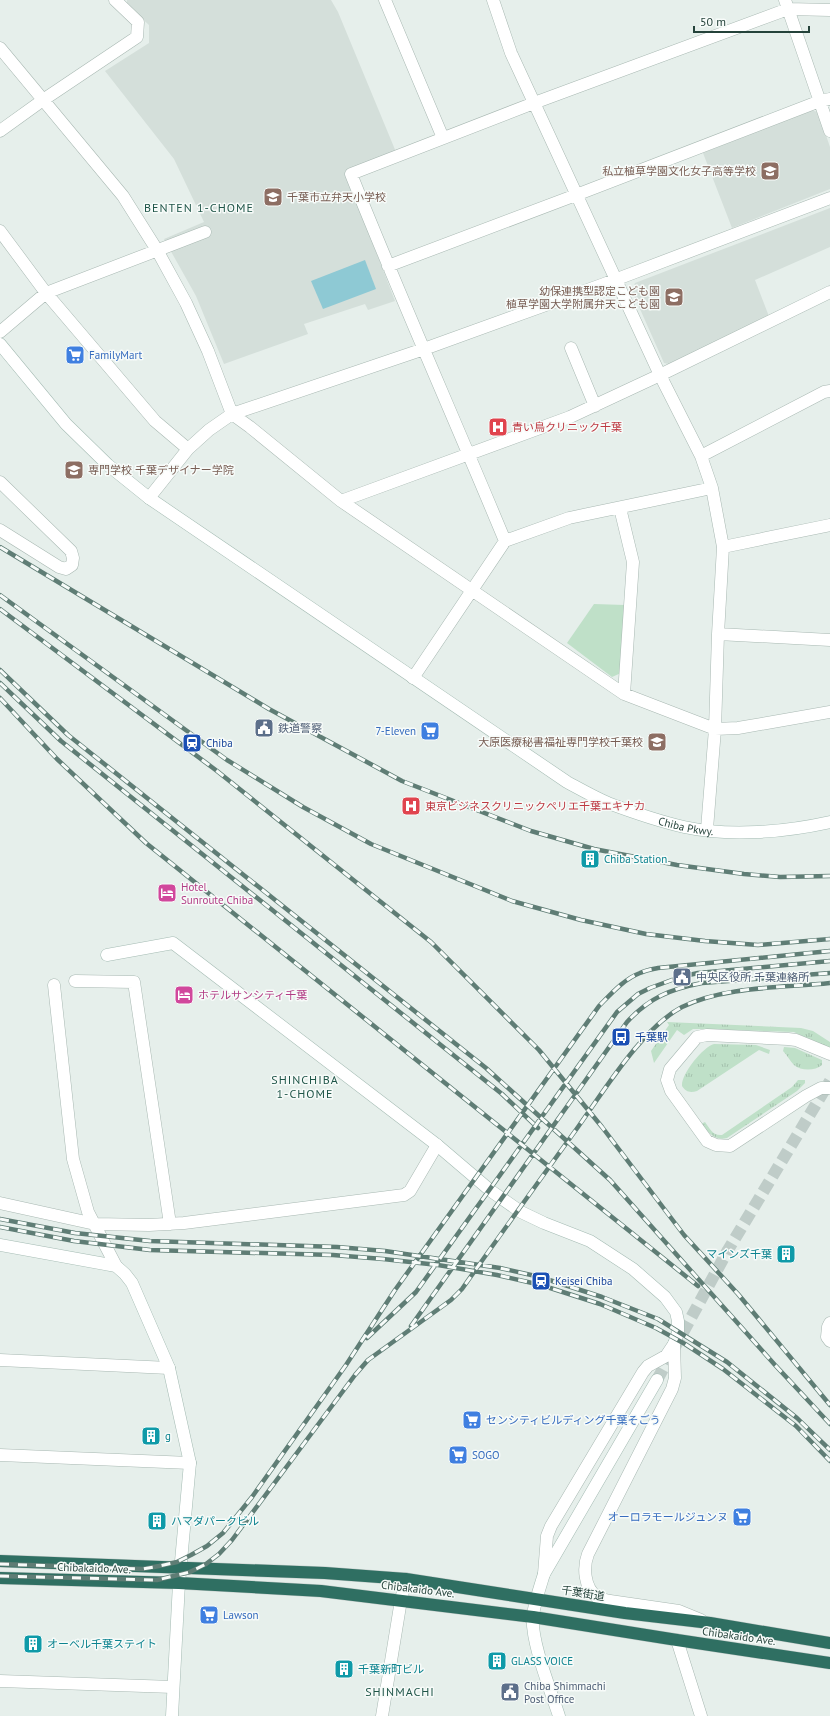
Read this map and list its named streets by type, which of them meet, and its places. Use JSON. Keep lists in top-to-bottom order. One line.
{"streets":{"highway":["Chibakaido Ave.","千葉街道"],"street":["Chiba Pkwy."]},"crossings":[["Chibakaido Ave.","千葉街道"]],"districts":["BENTEN 1-CHOME","SHINCHIBA 1-CHOME","SHINMACHI"],"places":{"school or university":["私立植草学園文化女子高等学校","千葉市立弁天小学校","幼保連携型認定こども園 植草学園大学附属弁天こども園","専門学校 千葉デザイナー学院","大原医療秘書福祉専門学校千葉校"],"supermarket":["FamilyMart","7-Eleven","センシティビルディング千葉そごう","SOGO","オーロラモールジュンヌ","Lawson"],"hospital":["青い鳥クリニック千葉","東京ビジネスクリニックペリエ千葉エキナカ"],"public building":["鉄道警察","中央区役所 千葉連絡所","Chiba Shimmachi Post Office"],"station":["Chiba","Keisei Chiba"],"building":["Chiba Station","マインズ千葉","g","ハマダパークビル","オーベル千葉ステイト","GLASS VOICE","千葉新町ビル"],"hotel":["Hotel Sunroute Chiba","ホテルサンシティ千葉"],"bus stop":["千葉駅"]},"scale_bar":"50 m"}
